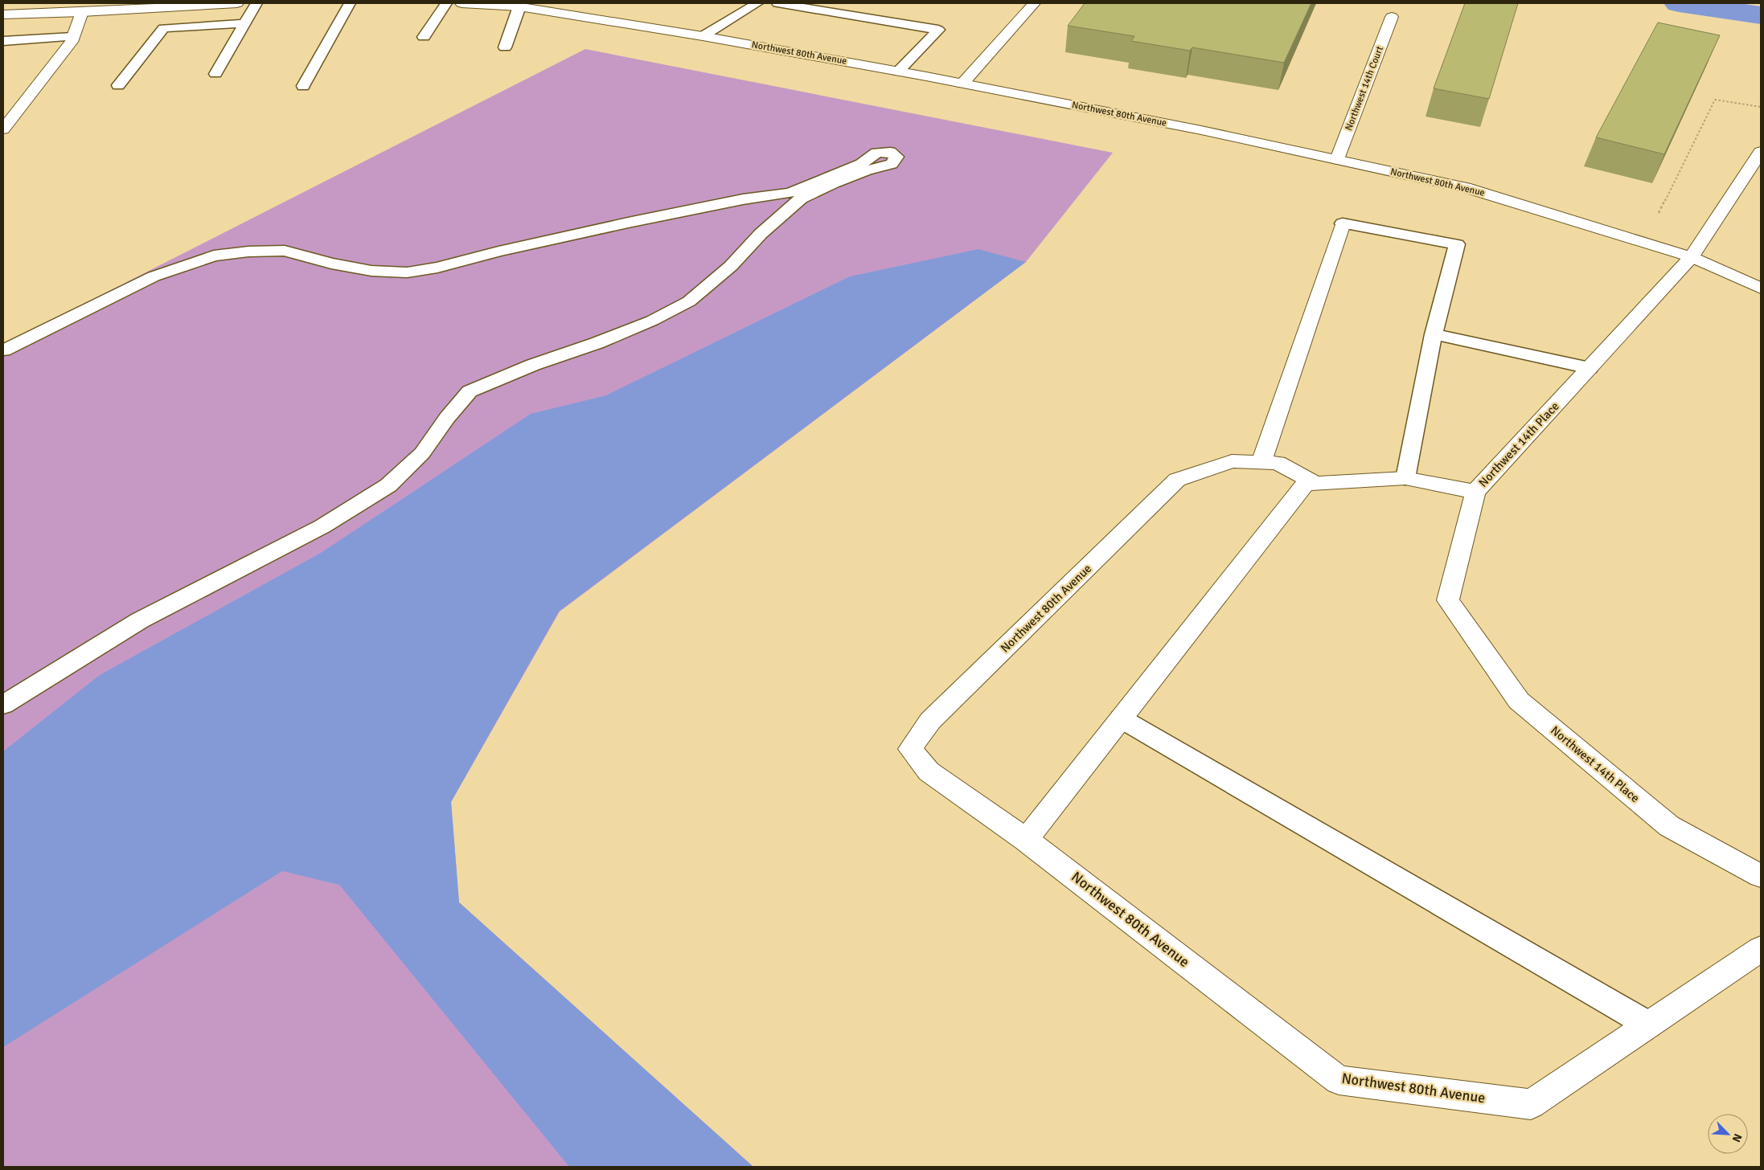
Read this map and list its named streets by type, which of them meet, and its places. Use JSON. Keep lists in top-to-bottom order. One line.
{"streets":{"street":["Northwest 80th Avenue","Northwest 14th Court","Northwest 14th Place"]},"crossings":[["Northwest 80th Avenue","Northwest 14th Court"],["Northwest 80th Avenue","Northwest 14th Place"]],"north":"bottom right"}
